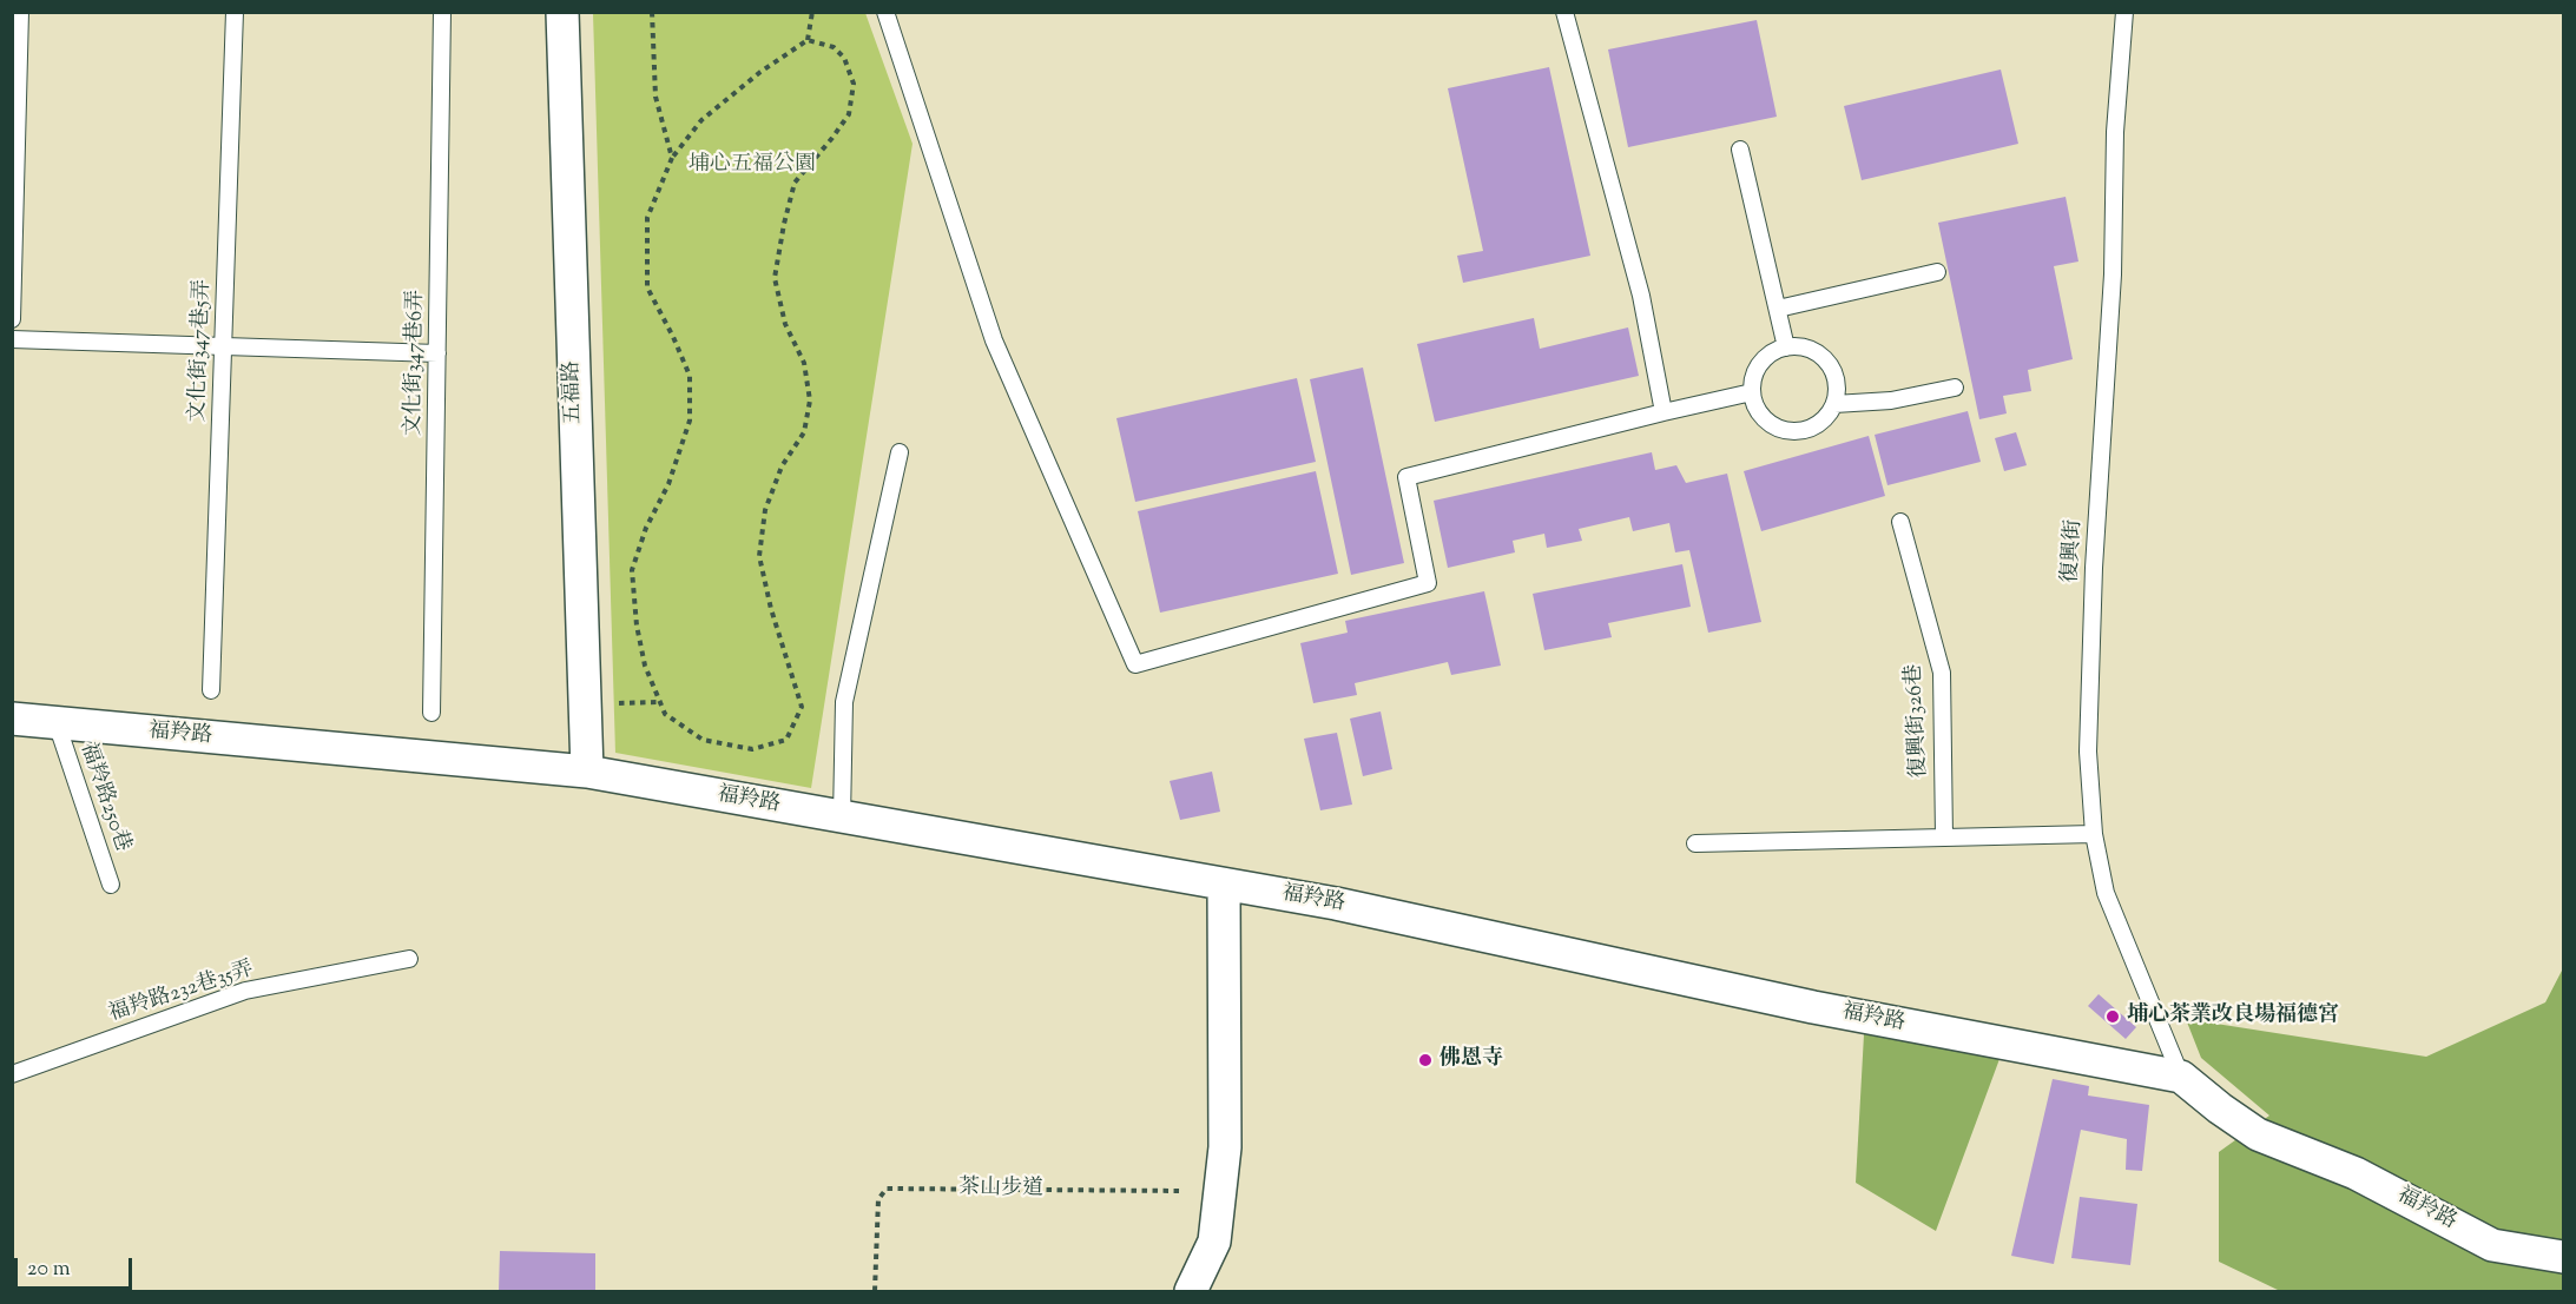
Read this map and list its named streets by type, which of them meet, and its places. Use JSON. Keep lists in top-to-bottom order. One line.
{"streets":{"street":["五福路","福羚路"],"lane":["文化街347巷5弄","文化街347巷6弄","復興街","復興街326巷","福羚路250巷","福羚路232巷35弄"],"path":["茶山步道"]},"crossings":[["五福路","福羚路"],["復興街","福羚路"],["福羚路","福羚路250巷"]],"parks":["埔心五福公園"],"places":["埔心茶業改良場福德宮","佛恩寺"],"scale_bar":"20 m"}
